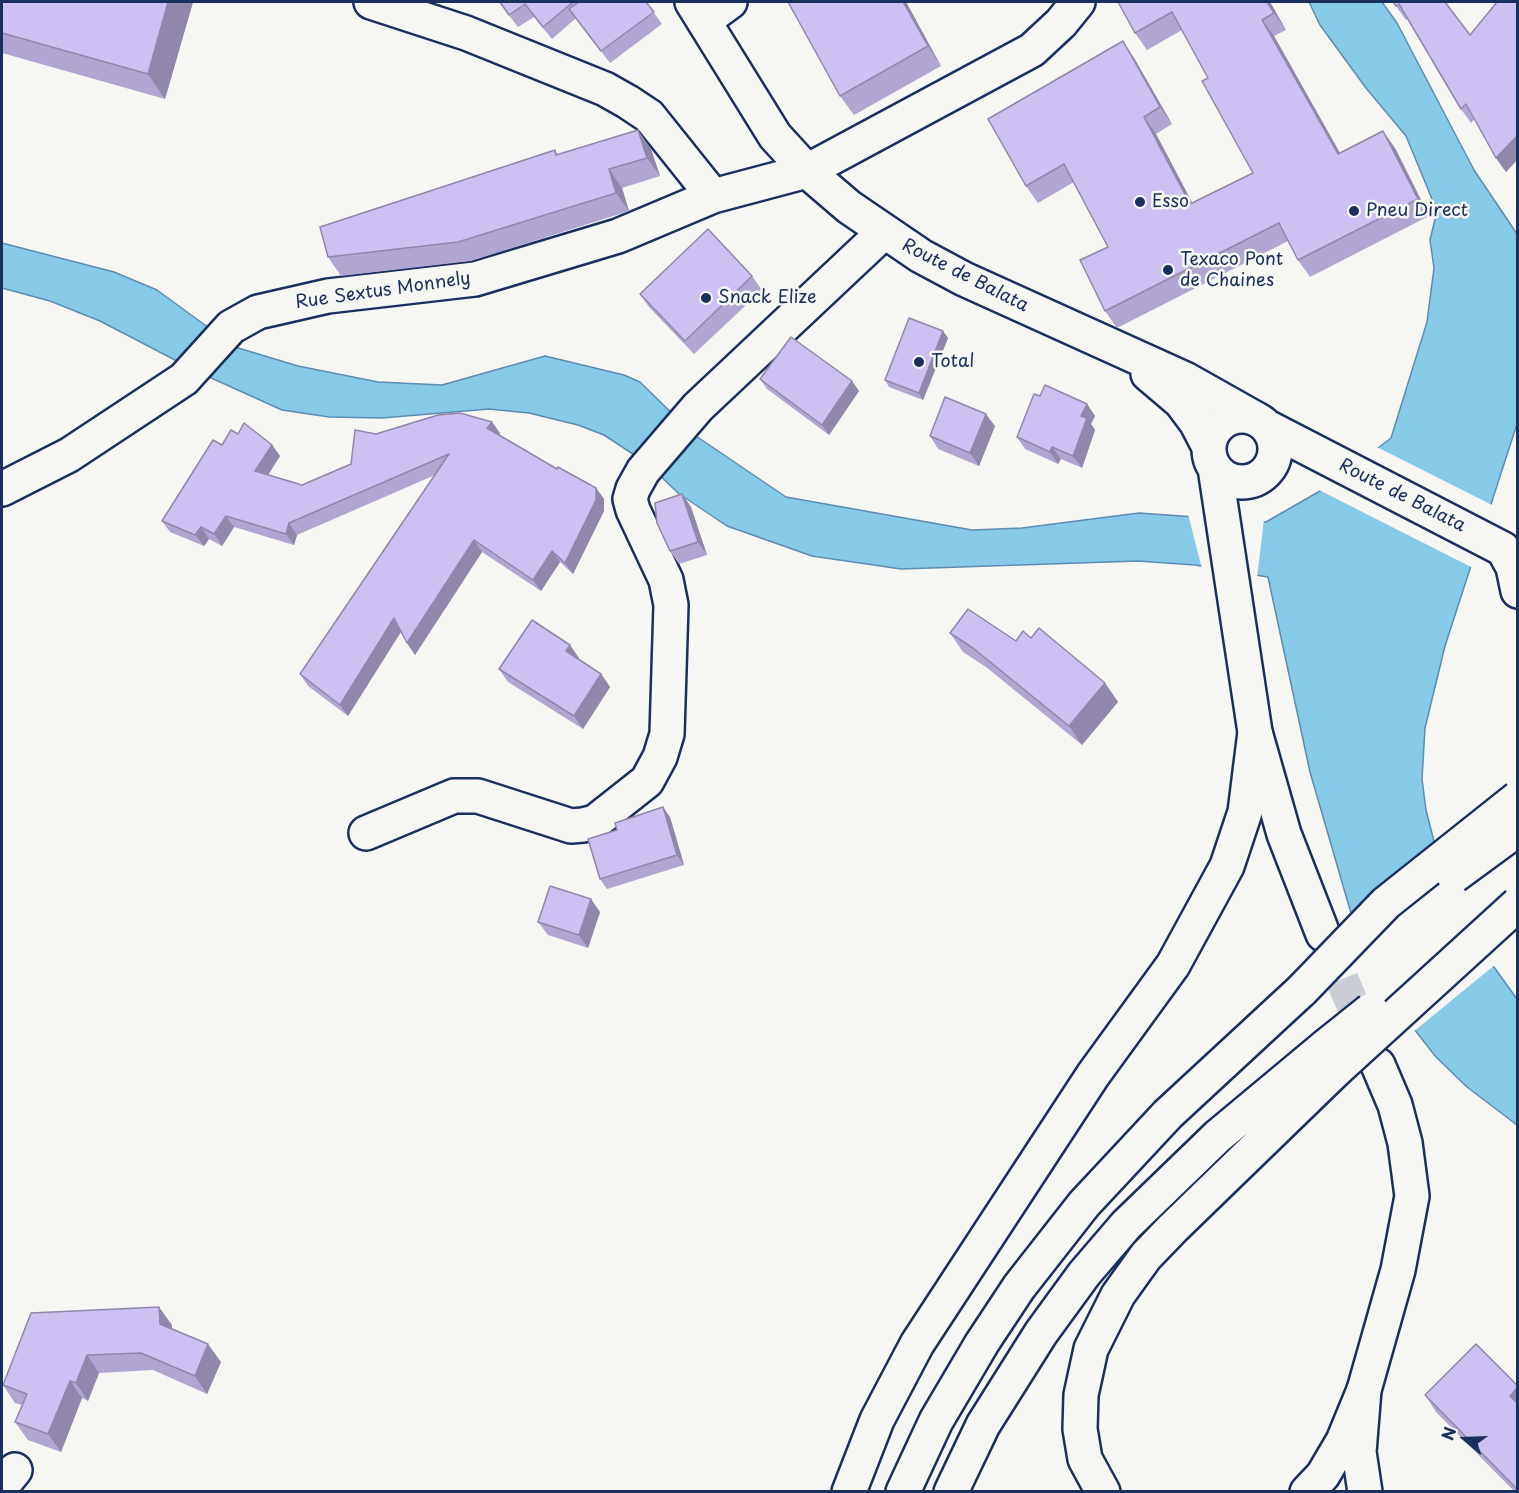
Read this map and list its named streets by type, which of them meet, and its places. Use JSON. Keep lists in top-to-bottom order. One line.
{"streets":{"main road":["Route de Balata","Rue Sextus Monnely"]},"crossings":[["Route de Balata","Rue Sextus Monnely"]],"places":["Esso","Pneu Direct","Texaco Pont de Chaines","Snack Elize","Total"],"north":"left"}
